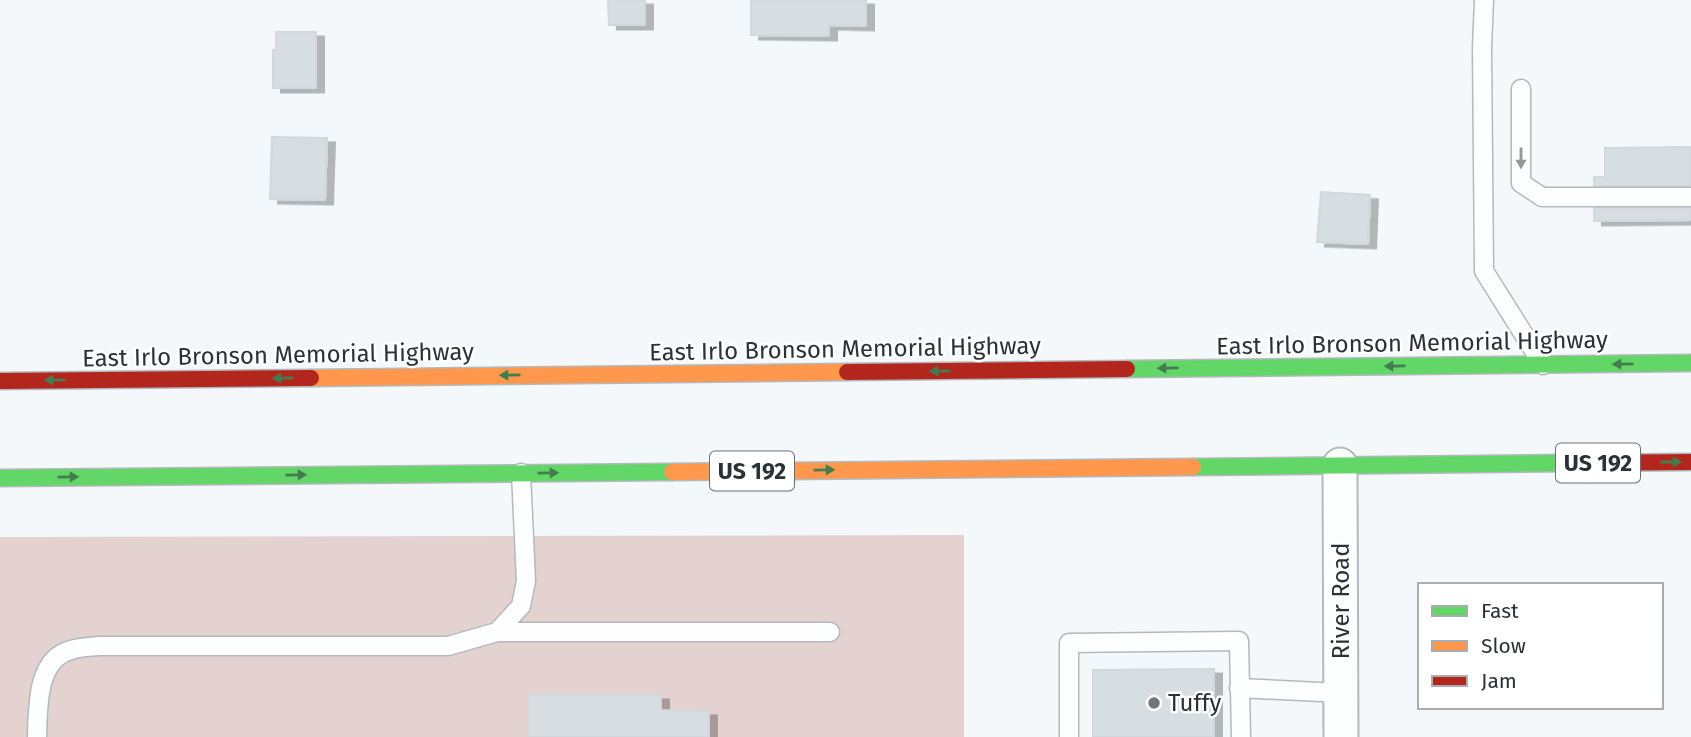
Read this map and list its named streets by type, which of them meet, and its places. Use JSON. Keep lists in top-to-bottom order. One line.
{"streets":{"highway":["East Irlo Bronson Memorial Highway","US 192"],"street":["River Road"]},"crossings":[["US 192","River Road"]],"places":["Tuffy"],"legend":["Fast","Slow","Jam"]}
